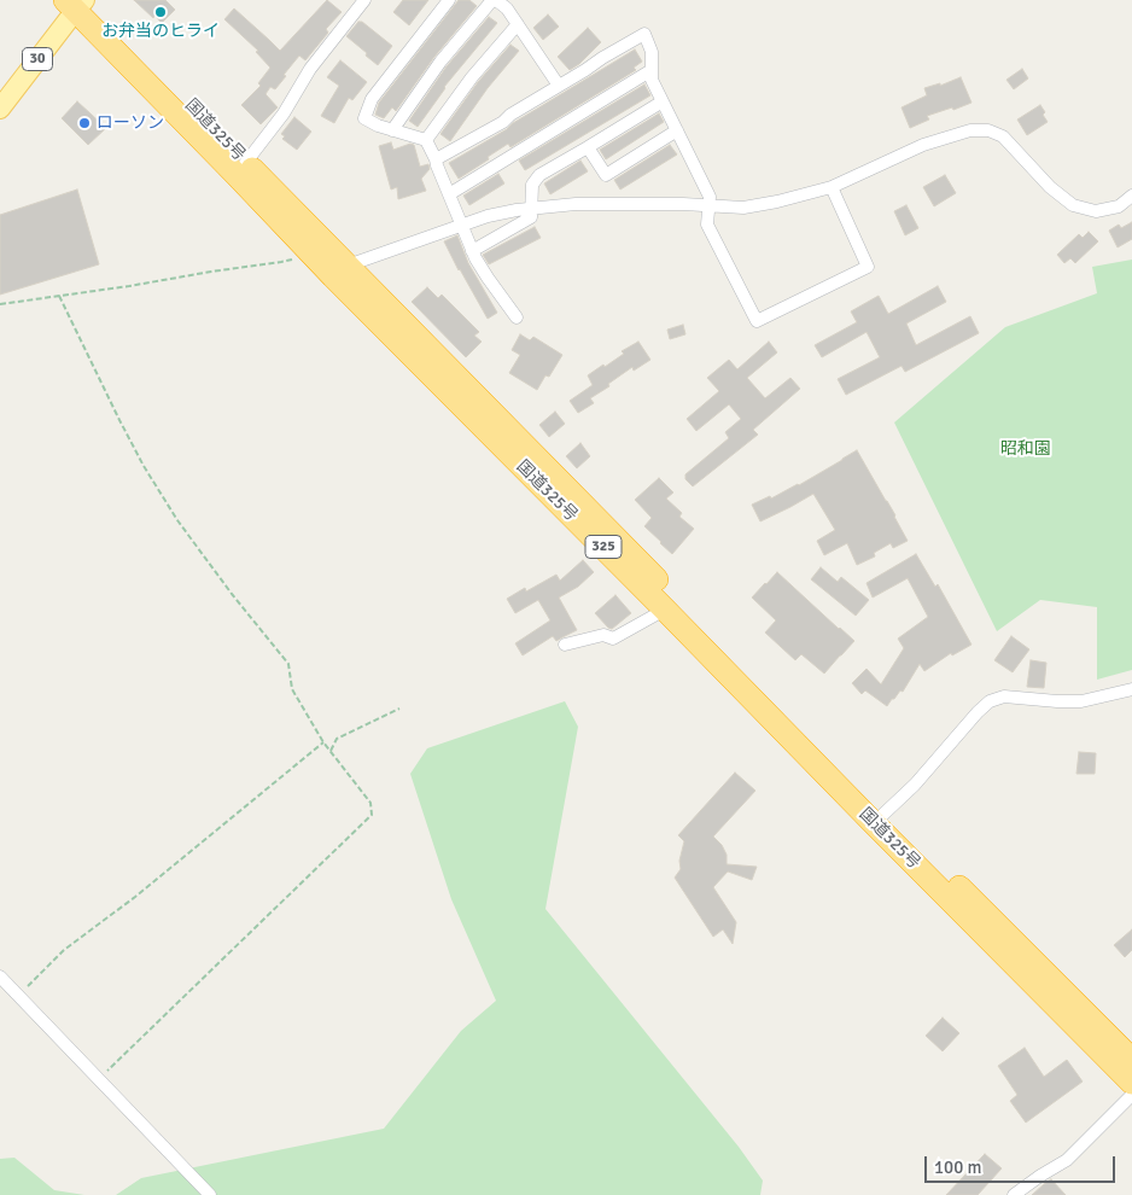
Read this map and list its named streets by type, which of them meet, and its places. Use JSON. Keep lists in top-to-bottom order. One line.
{"streets":{"highway":["国道325号","325"],"main road":["30"]},"crossings":[["30","国道325号"]],"parks":["昭和園"],"places":["お弁当のヒライ","ローソン"],"scale_bar":"100 m"}
